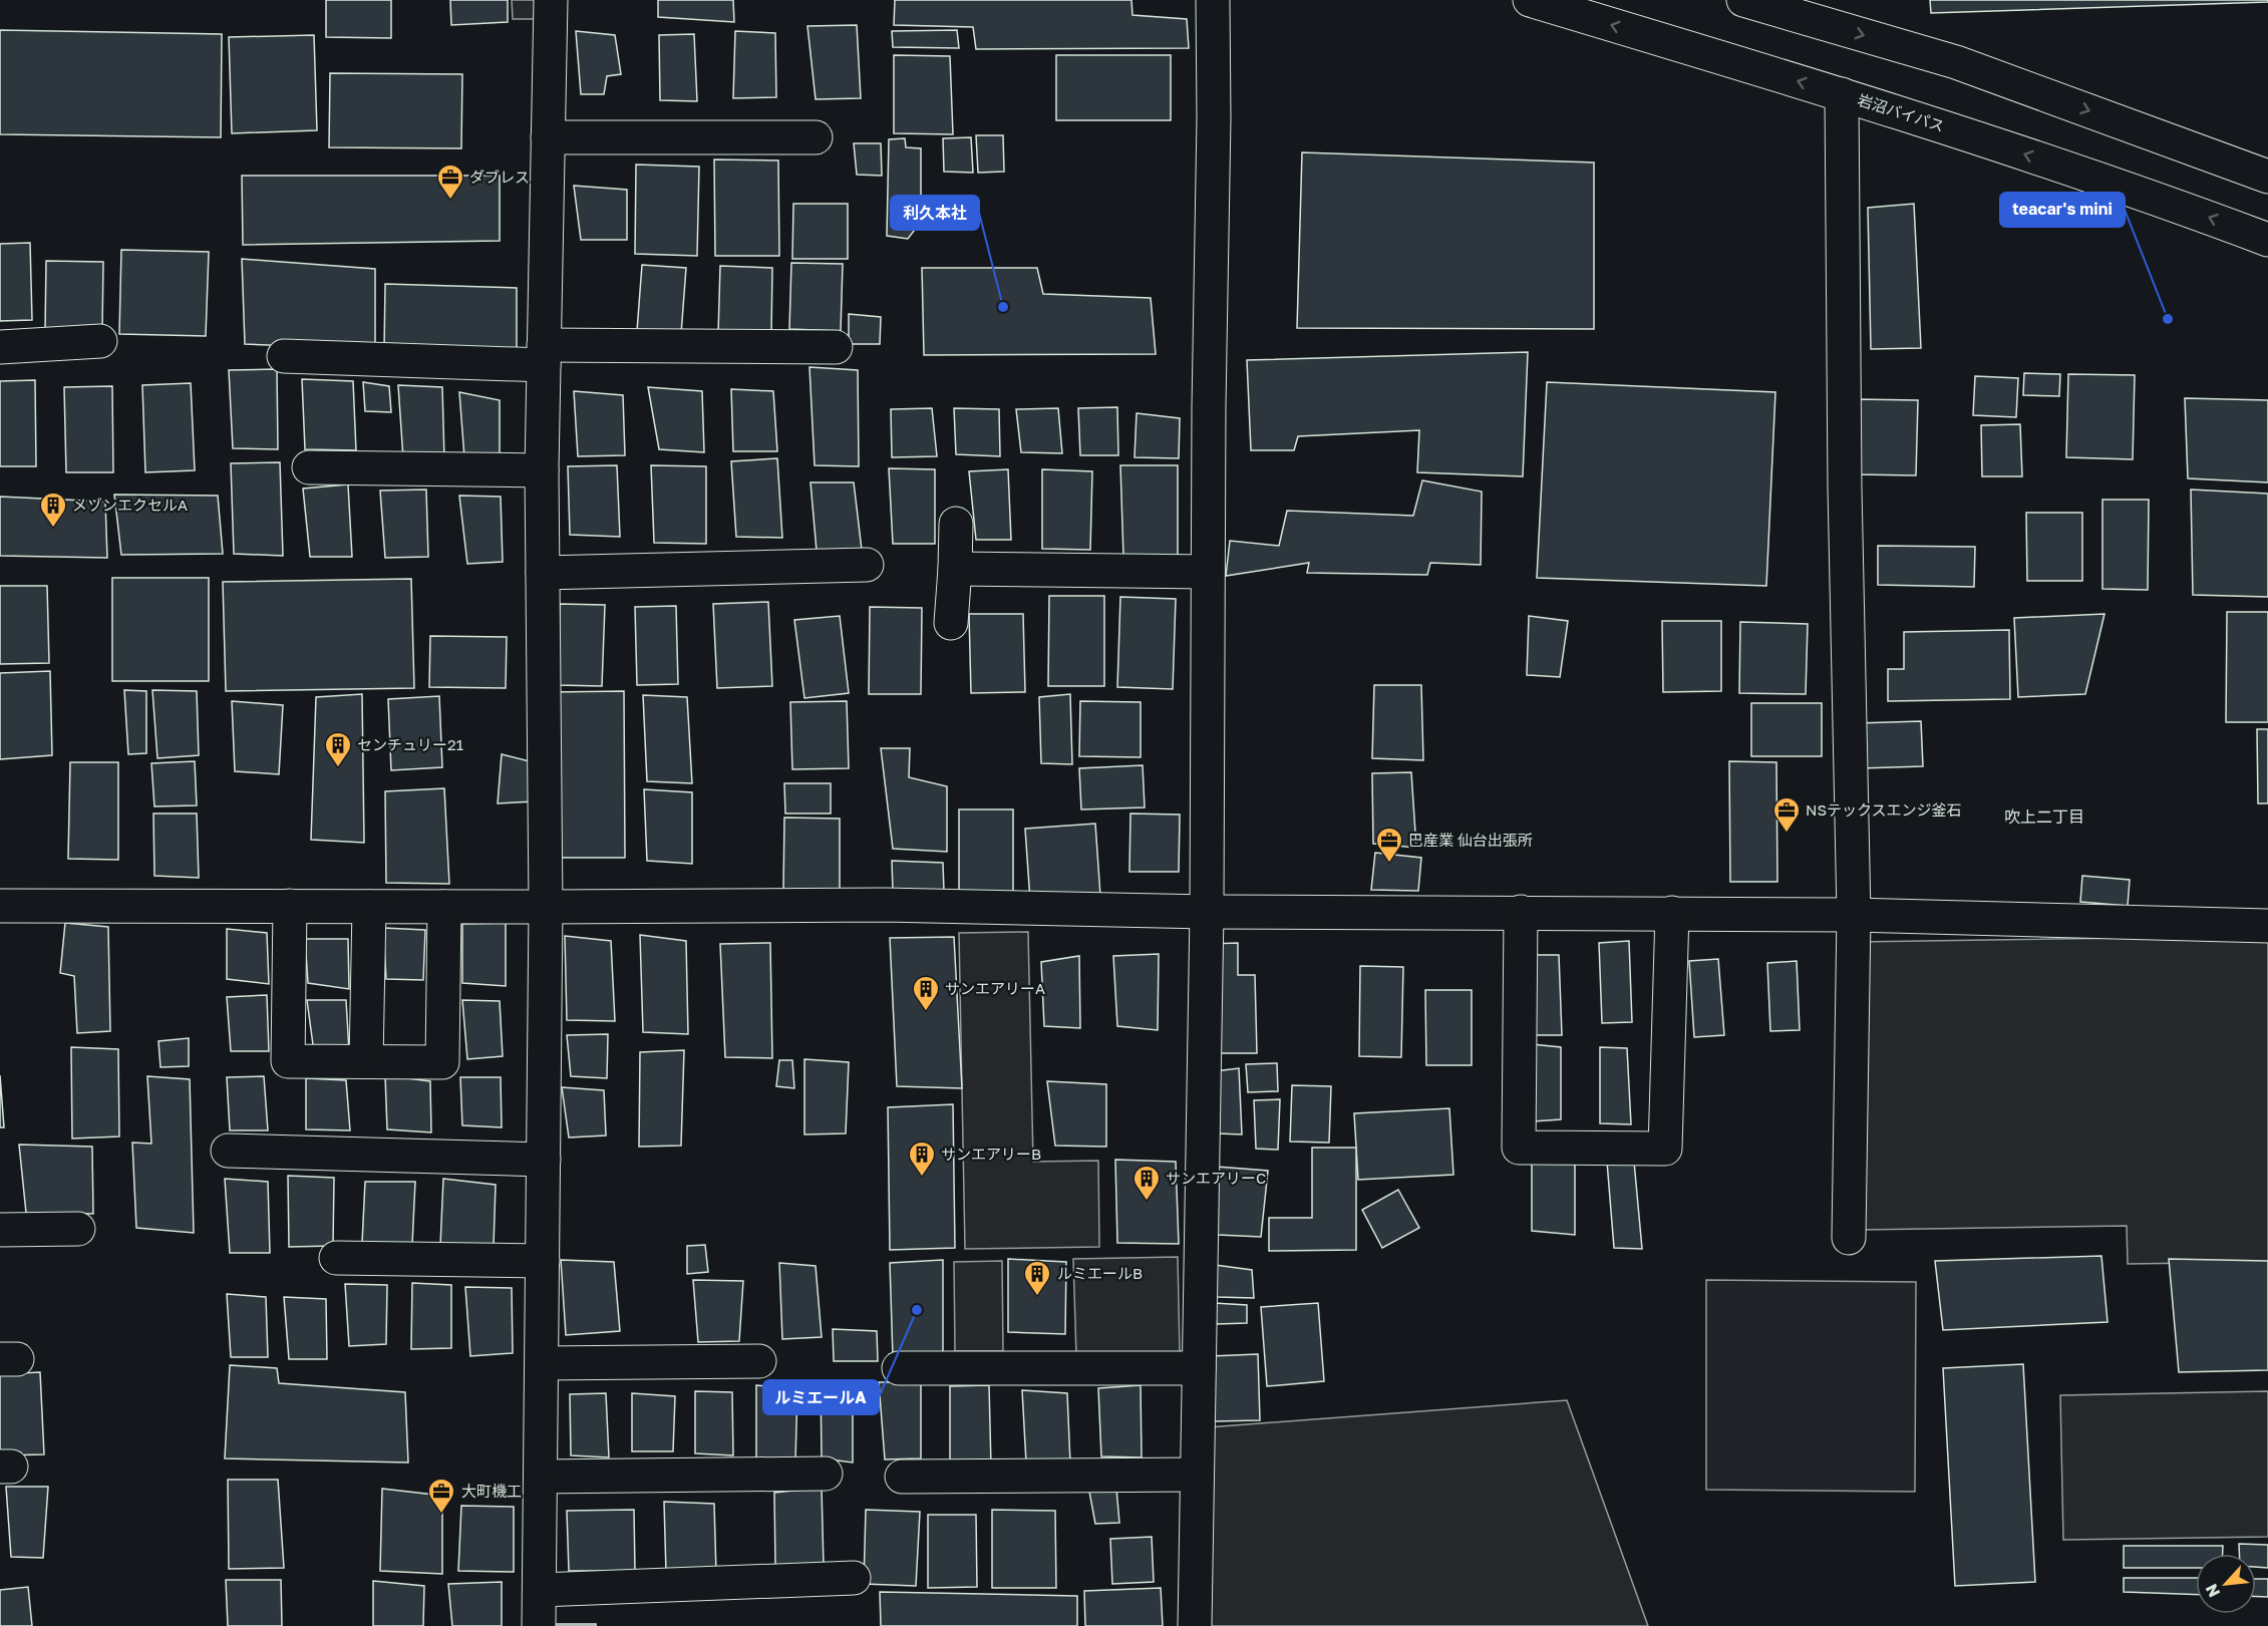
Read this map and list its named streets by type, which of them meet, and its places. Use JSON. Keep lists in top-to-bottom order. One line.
{"streets":{"main road":["岩沼バイパス"]},"districts":["吹上二丁目"],"places":{"office":["ダブレス","NSテックスエンジ釜石","巴産業 仙台出張所","大町機工"],"other":["利久本社","teacar's mini","ルミエールA"],"building":["メゾンエクセルA","センチュリー21","サンエアリーA","サンエアリーB","サンエアリーC","ルミエールB"]},"north":"bottom left"}
